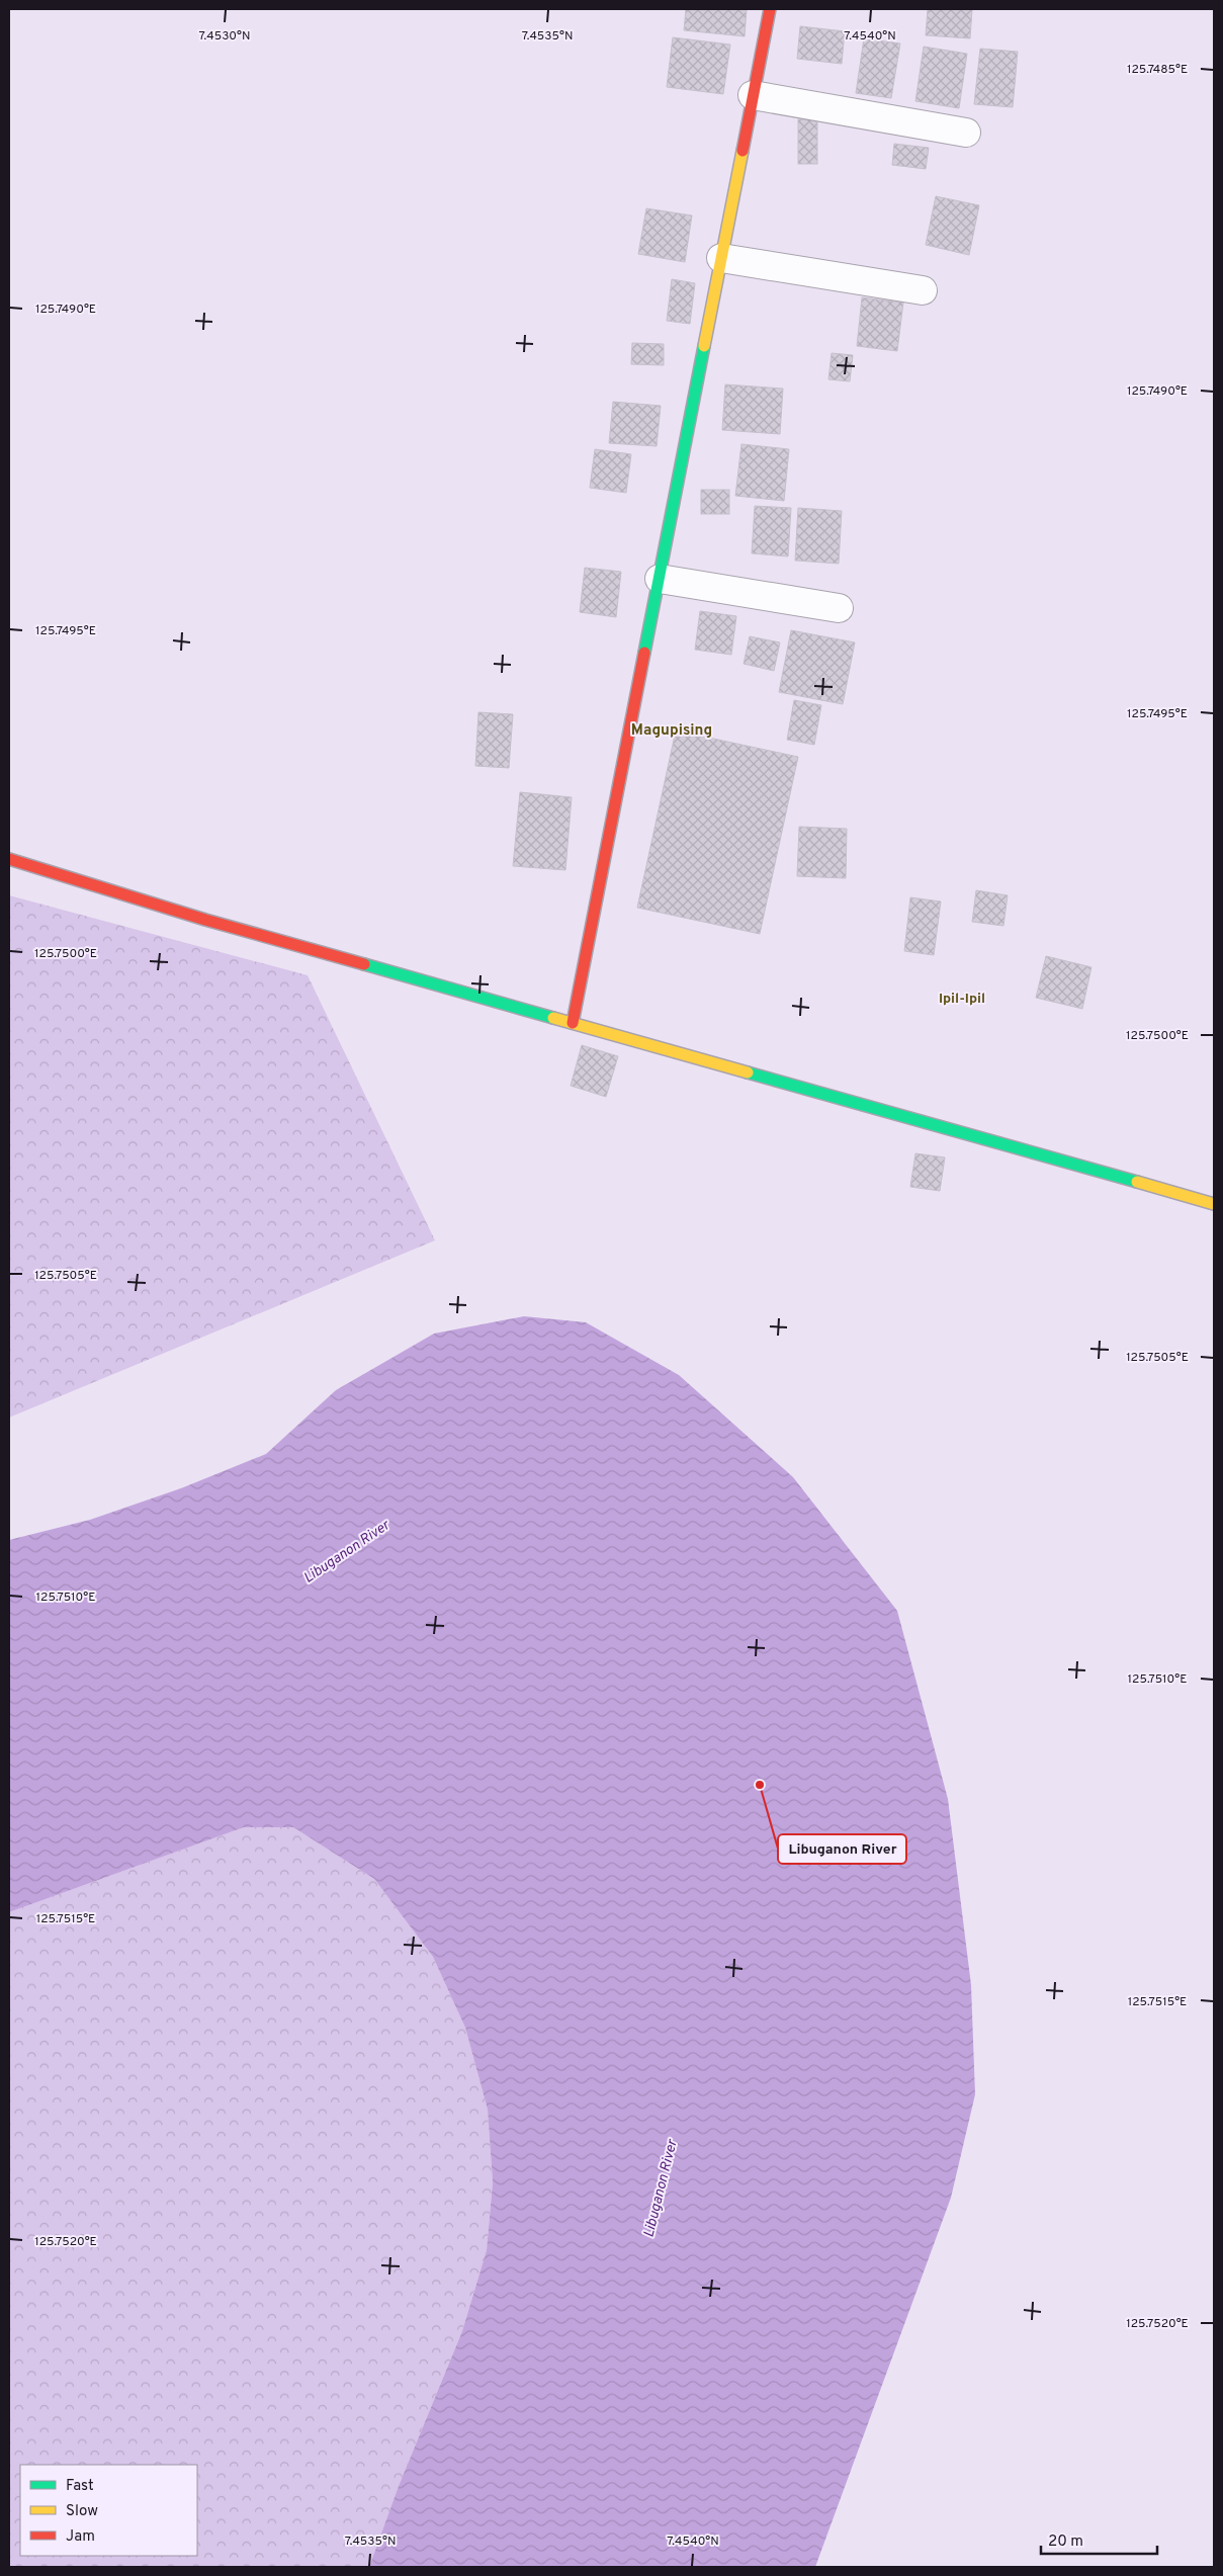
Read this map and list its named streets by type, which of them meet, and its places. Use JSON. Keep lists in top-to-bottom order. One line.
{"districts":["Magupising","Ipil-Ipil"],"water":["Libuganon River"],"places":["Libuganon River"],"legend":["Fast","Slow","Jam"],"scale_bar":"20 m","coordinates":["7.4530°N","7.4535°N","7.4540°N","125.7485°E","125.7490°E","125.7495°E","125.7500°E","125.7505°E","125.7510°E","125.7515°E","125.7520°E"]}
